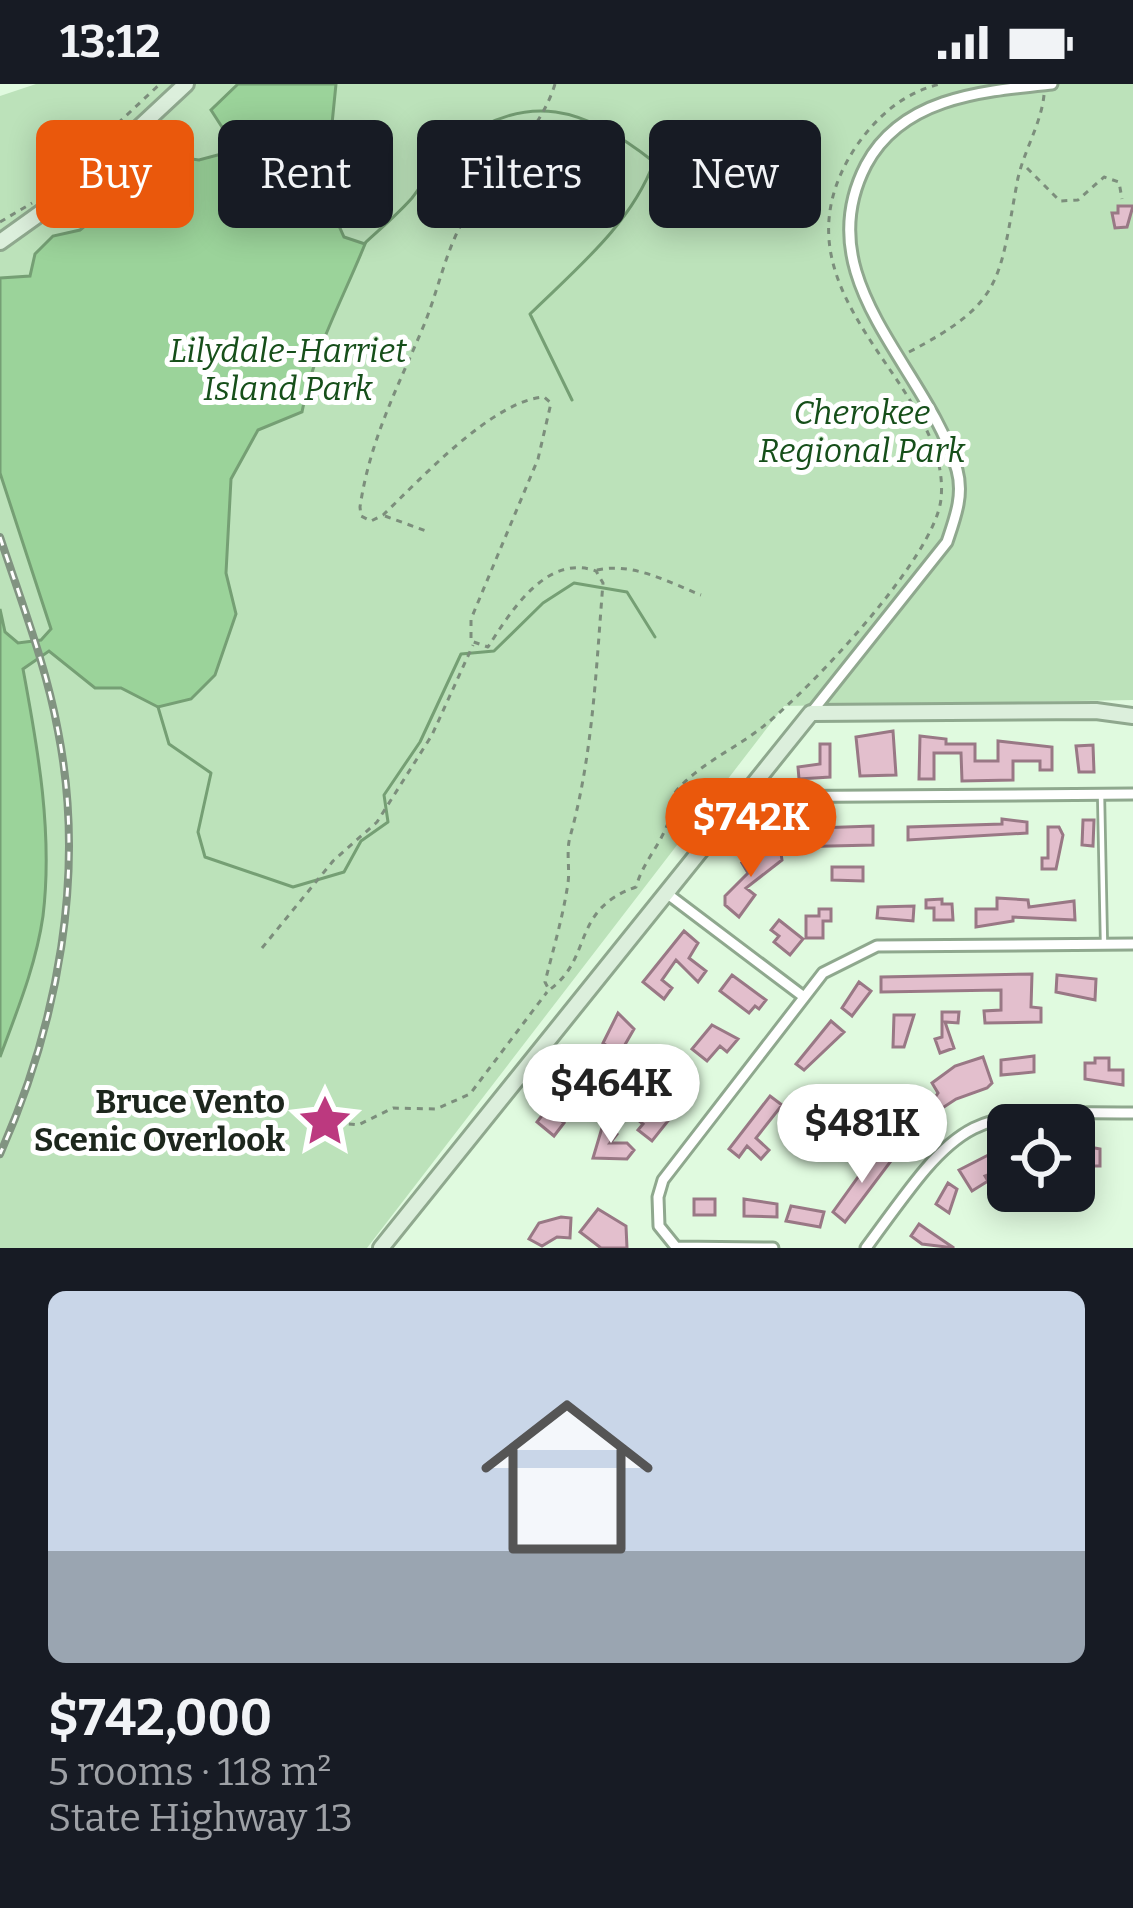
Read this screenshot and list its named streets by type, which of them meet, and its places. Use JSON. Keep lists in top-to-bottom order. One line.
{"parks":["Lilydale-Harriet Island Park","Cherokee Regional Park"],"places":{"place":["Bruce Vento Scenic Overlook"]},"page":{"status":"13:12","chip":["Buy","Rent","Filters","New"],"price":["$742K","$464K","$481K"],"list":[{"name":"$742,000","note":"5 rooms · 118 m² · State Highway 13"}]}}
